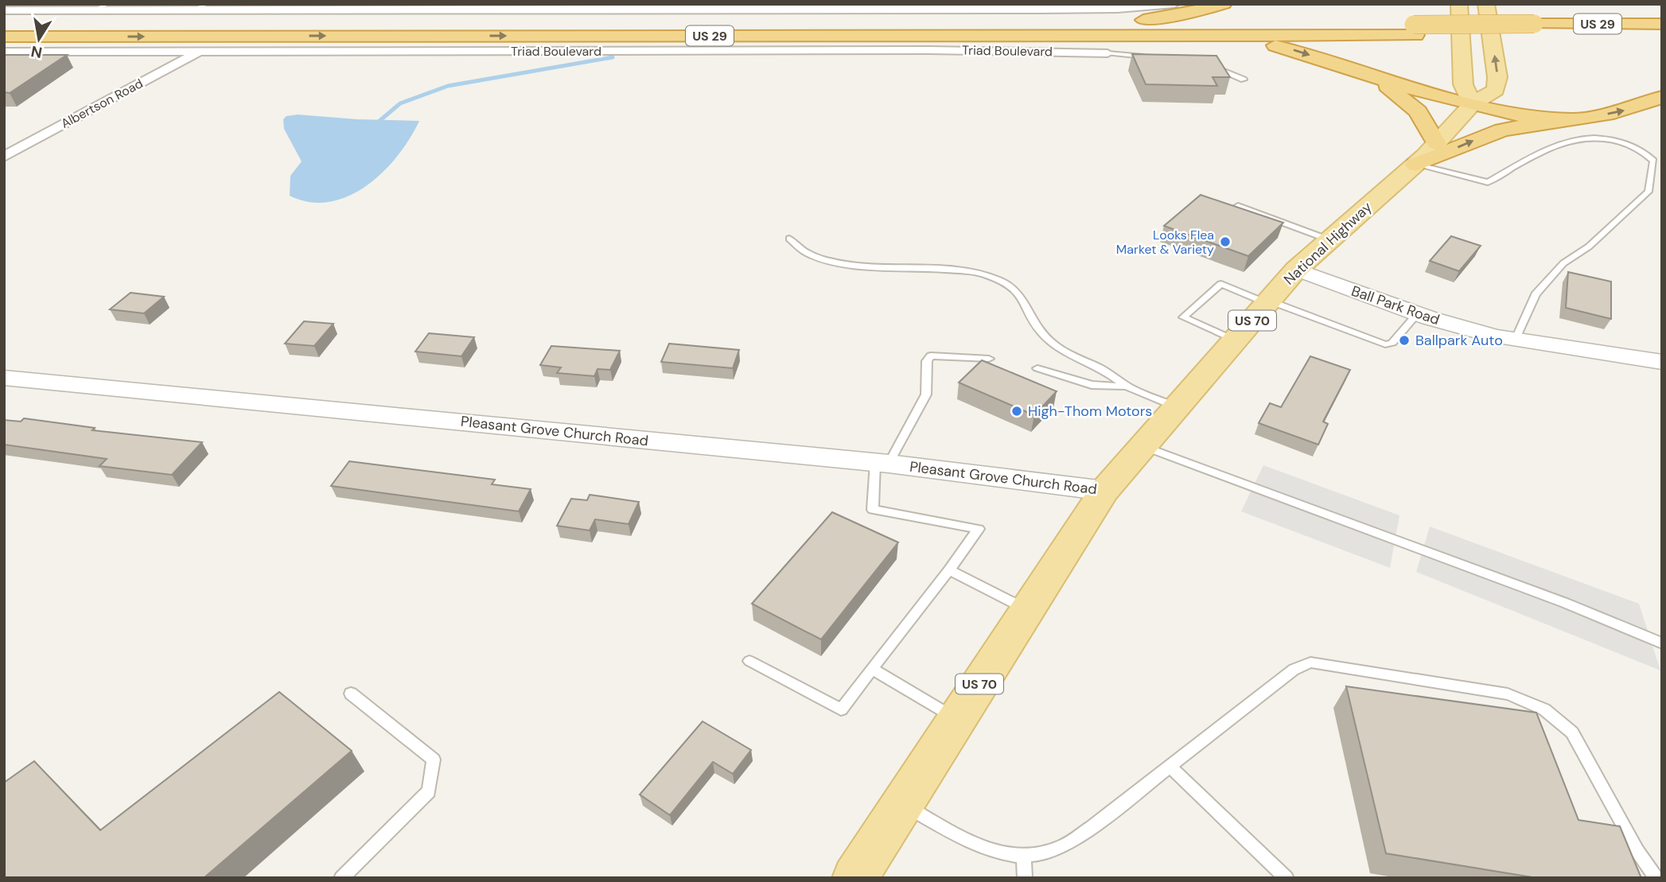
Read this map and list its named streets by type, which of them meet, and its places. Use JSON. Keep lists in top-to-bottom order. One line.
{"streets":{"highway":["US 29"],"main road":["National Highway","US 70"],"street":["Triad Boulevard","Albertson Road","Ball Park Road","Pleasant Grove Church Road"]},"crossings":[["Triad Boulevard","Albertson Road"],["National Highway","Ball Park Road"],["National Highway","US 70"],["National Highway","Pleasant Grove Church Road"],["US 70","Pleasant Grove Church Road"]],"places":["Looks Flea Market & Variety","Ballpark Auto","High-Thom Motors"],"north":"bottom"}
